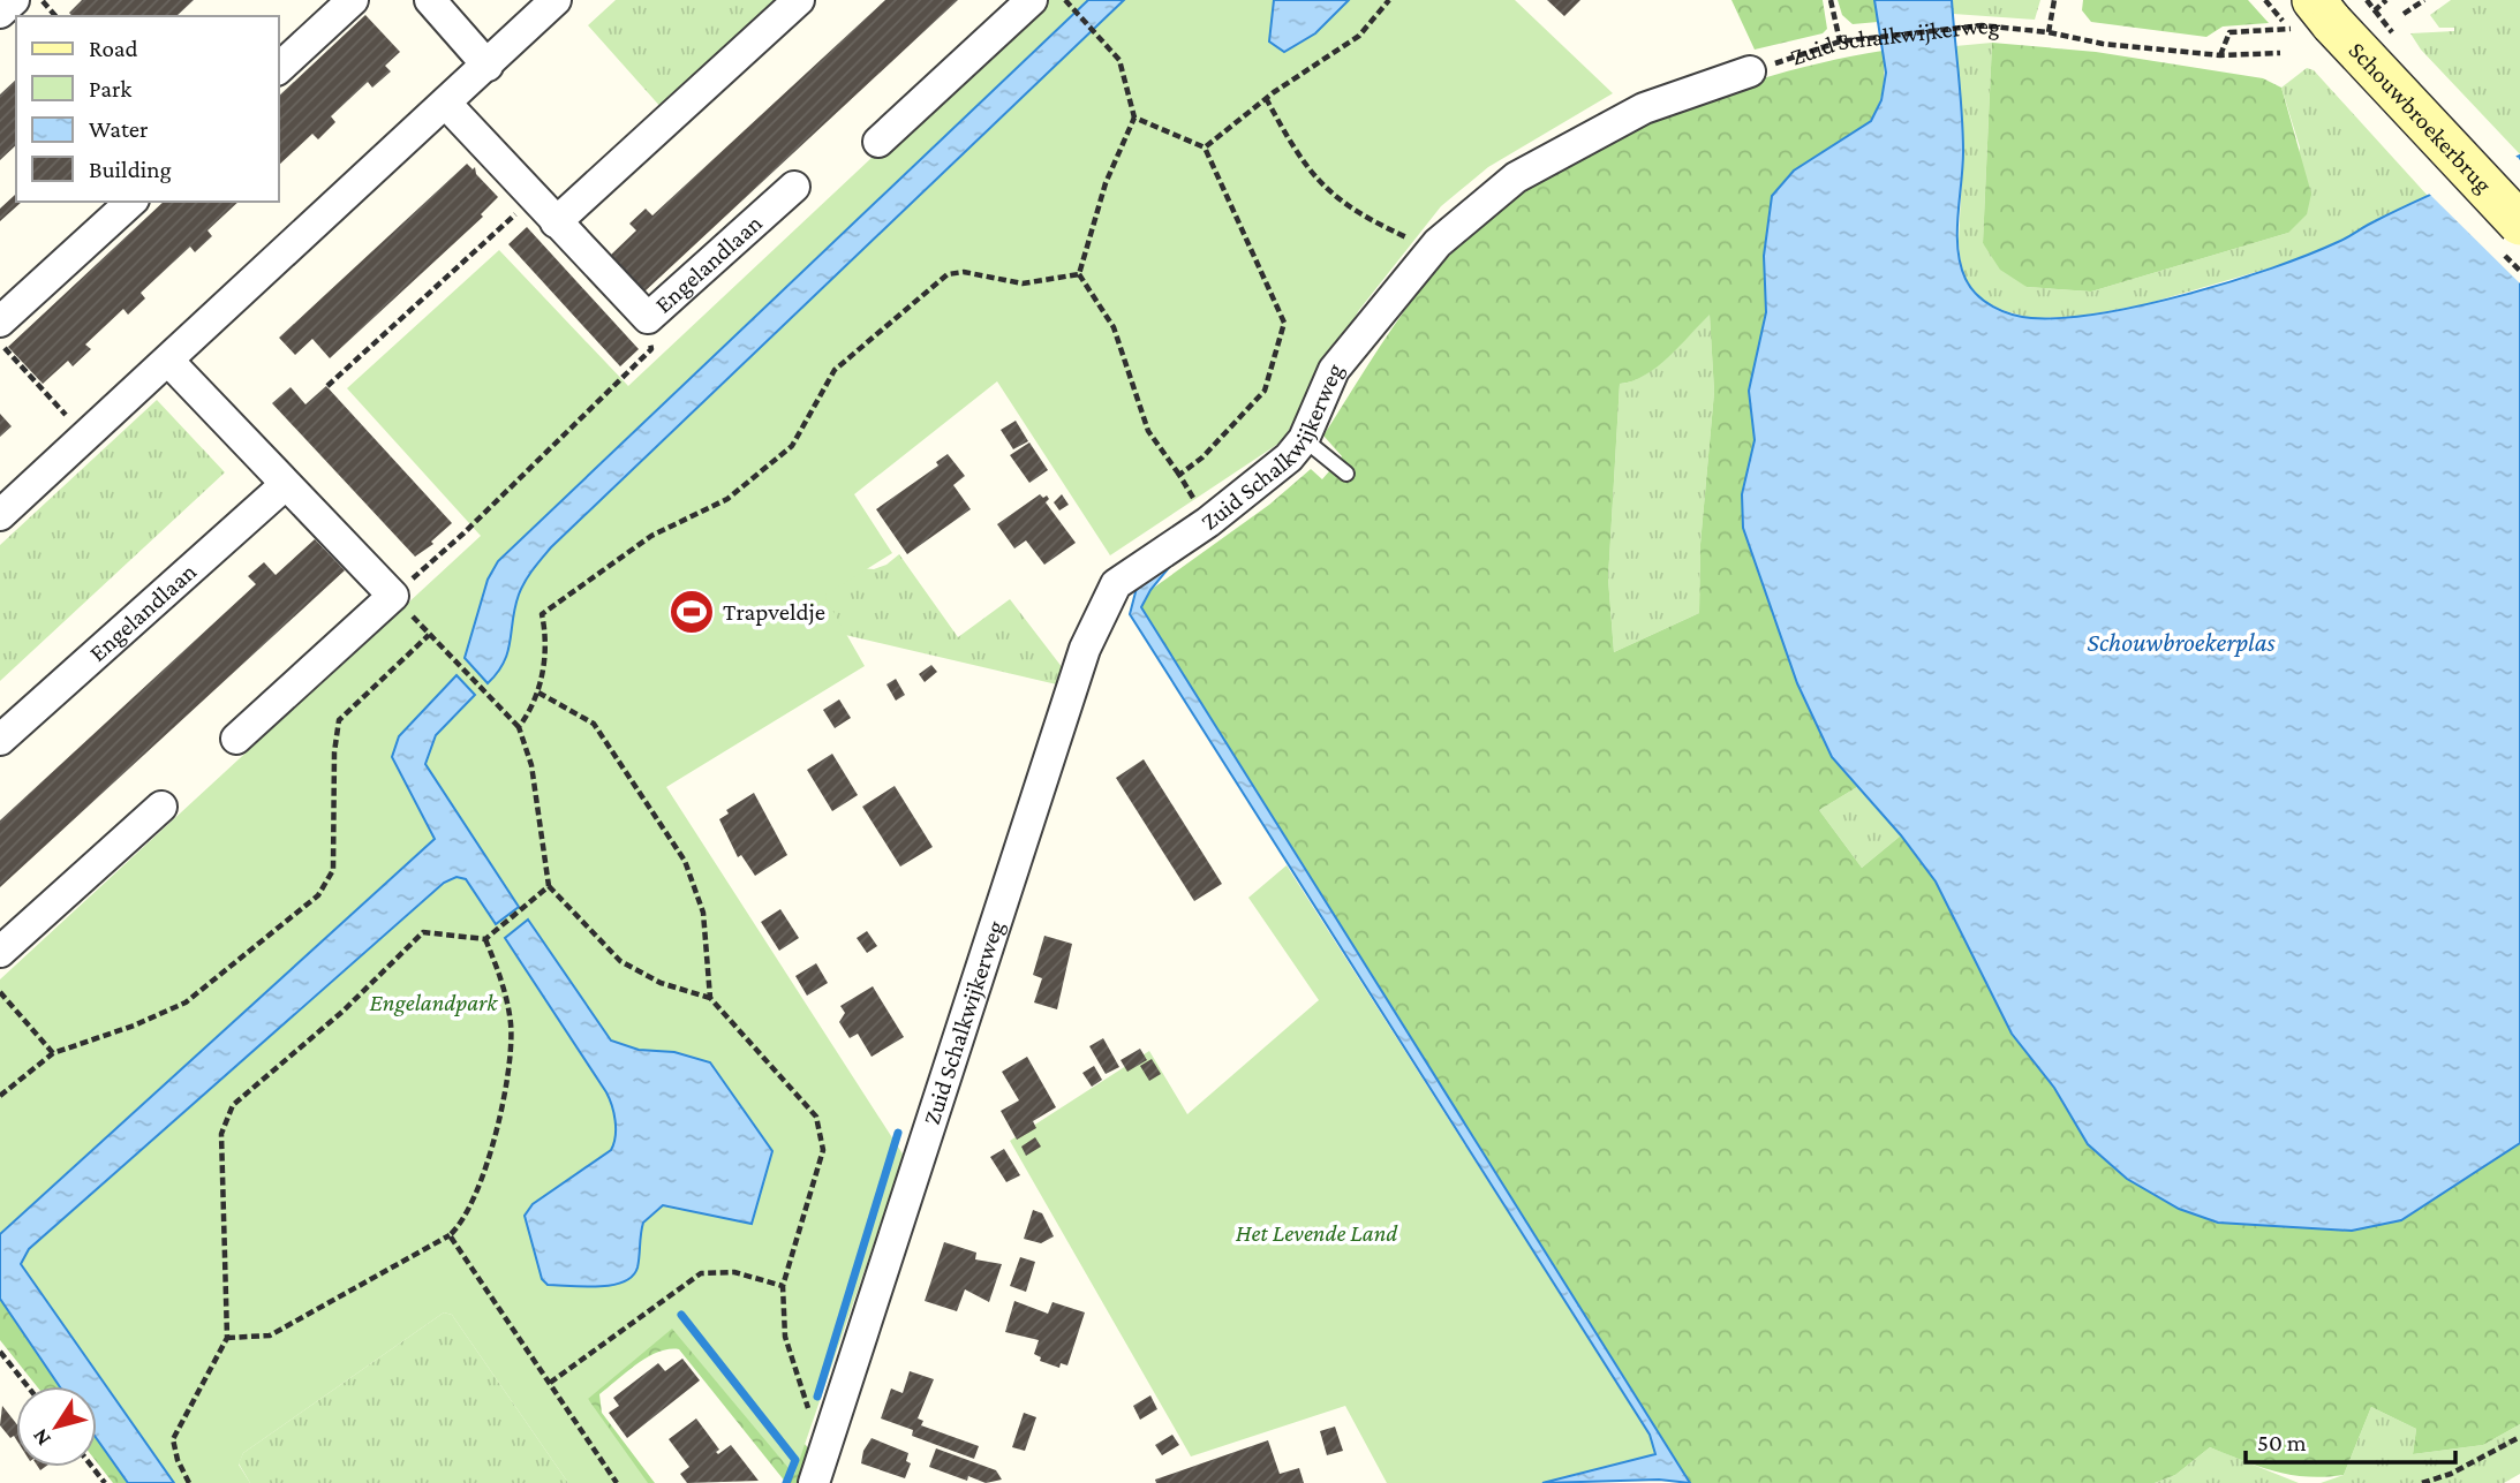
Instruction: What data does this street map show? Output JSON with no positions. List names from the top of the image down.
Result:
{
  "streets": {
    "main road": ["Schouwbroekerbrug"],
    "street": ["Zuid Schalkwijkerweg", "Engelandlaan"]
  },
  "water": ["Schouwbroekerplas"],
  "parks": ["Engelandpark", "Het Levende Land"],
  "places": {
    "sports": ["Trapveldje"]
  },
  "legend": [
    "Road",
    "Park",
    "Water",
    "Building"
  ],
  "scale_bar": "50 m",
  "north": "bottom left"
}
